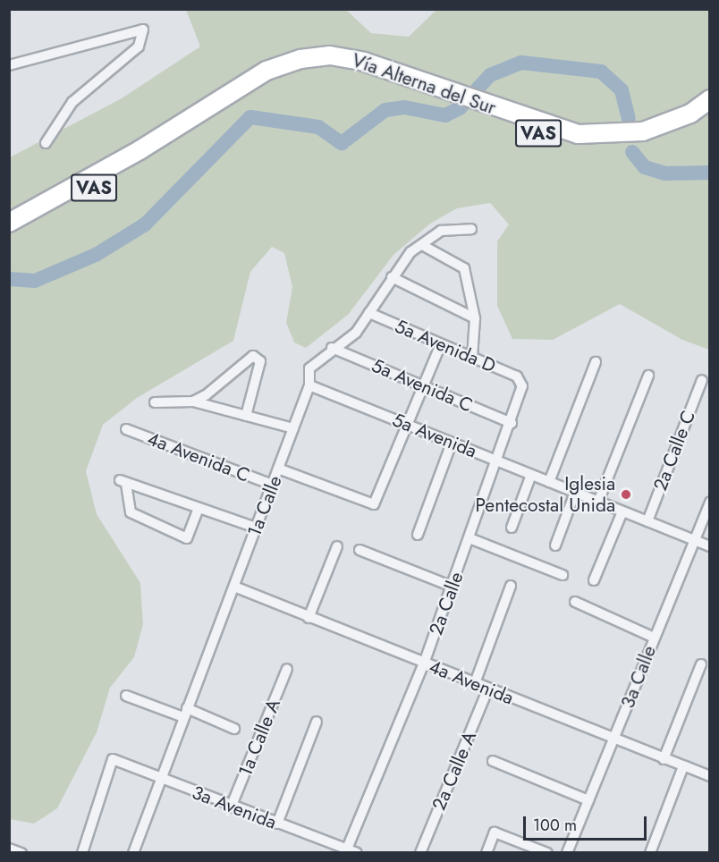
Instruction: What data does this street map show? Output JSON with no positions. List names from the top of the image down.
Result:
{
  "streets": {
    "highway": ["Vía Alterna del Sur", "VAS"],
    "street": [
      "5a Avenida D",
      "5a Avenida C",
      "5a Avenida",
      "2a Calle C",
      "4a Avenida C",
      "1a Calle",
      "2a Calle",
      "3a Calle",
      "4a Avenida",
      "1a Calle A",
      "2a Calle A",
      "3a Avenida"
    ]
  },
  "crossings": [
    ["5a Avenida D", "1a Calle"],
    ["5a Avenida D", "2a Calle"],
    ["5a Avenida C", "1a Calle"],
    ["5a Avenida C", "2a Calle"],
    ["5a Avenida", "2a Calle C"],
    ["5a Avenida", "1a Calle"],
    ["5a Avenida", "2a Calle"],
    ["5a Avenida", "3a Calle"],
    ["4a Avenida C", "1a Calle"],
    ["1a Calle", "4a Avenida"],
    ["1a Calle", "3a Avenida"],
    ["2a Calle", "4a Avenida"],
    ["2a Calle", "3a Avenida"],
    ["3a Calle", "4a Avenida"],
    ["4a Avenida", "2a Calle A"],
    ["1a Calle A", "3a Avenida"]
  ],
  "places": ["Iglesia Pentecostal Unida"],
  "scale_bar": "100 m"
}
